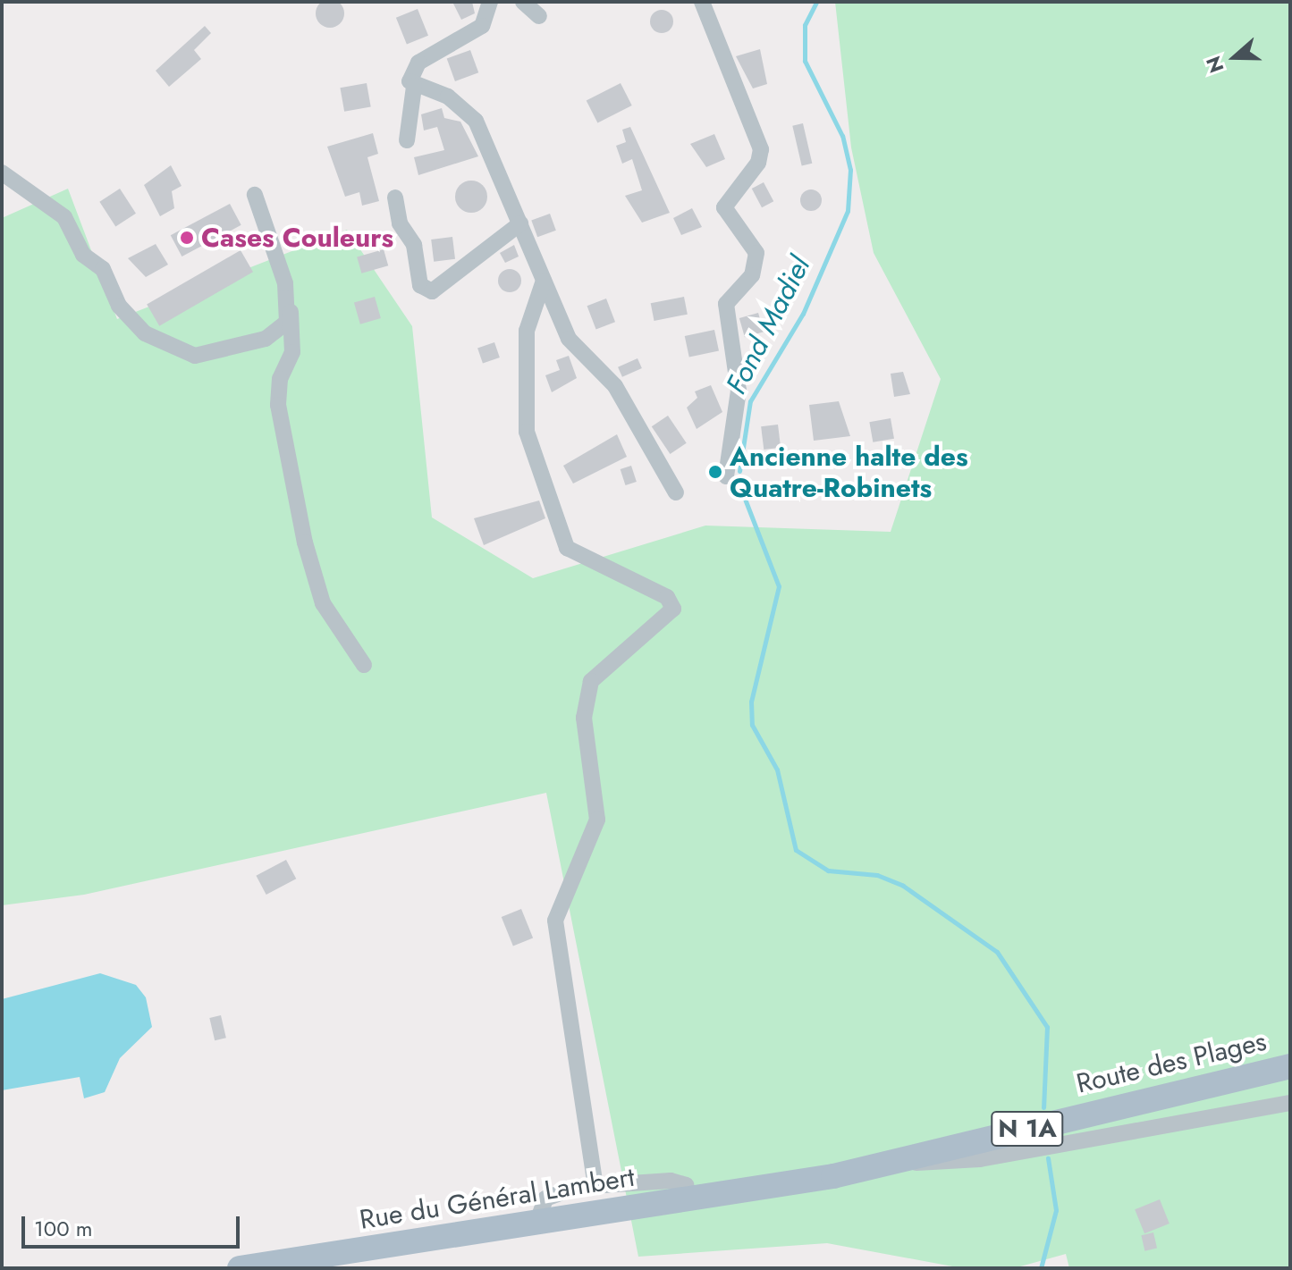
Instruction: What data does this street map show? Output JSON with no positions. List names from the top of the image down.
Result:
{
  "streets": {
    "main road": ["Route des Plages", "N 1A", "Rue du Général Lambert"]
  },
  "crossings": [
    ["Route des Plages", "Rue du Général Lambert"]
  ],
  "water": ["Fond Madiel"],
  "places": ["Cases Couleurs", "Ancienne halte des Quatre-Robinets"],
  "scale_bar": "100 m",
  "north": "left"
}
